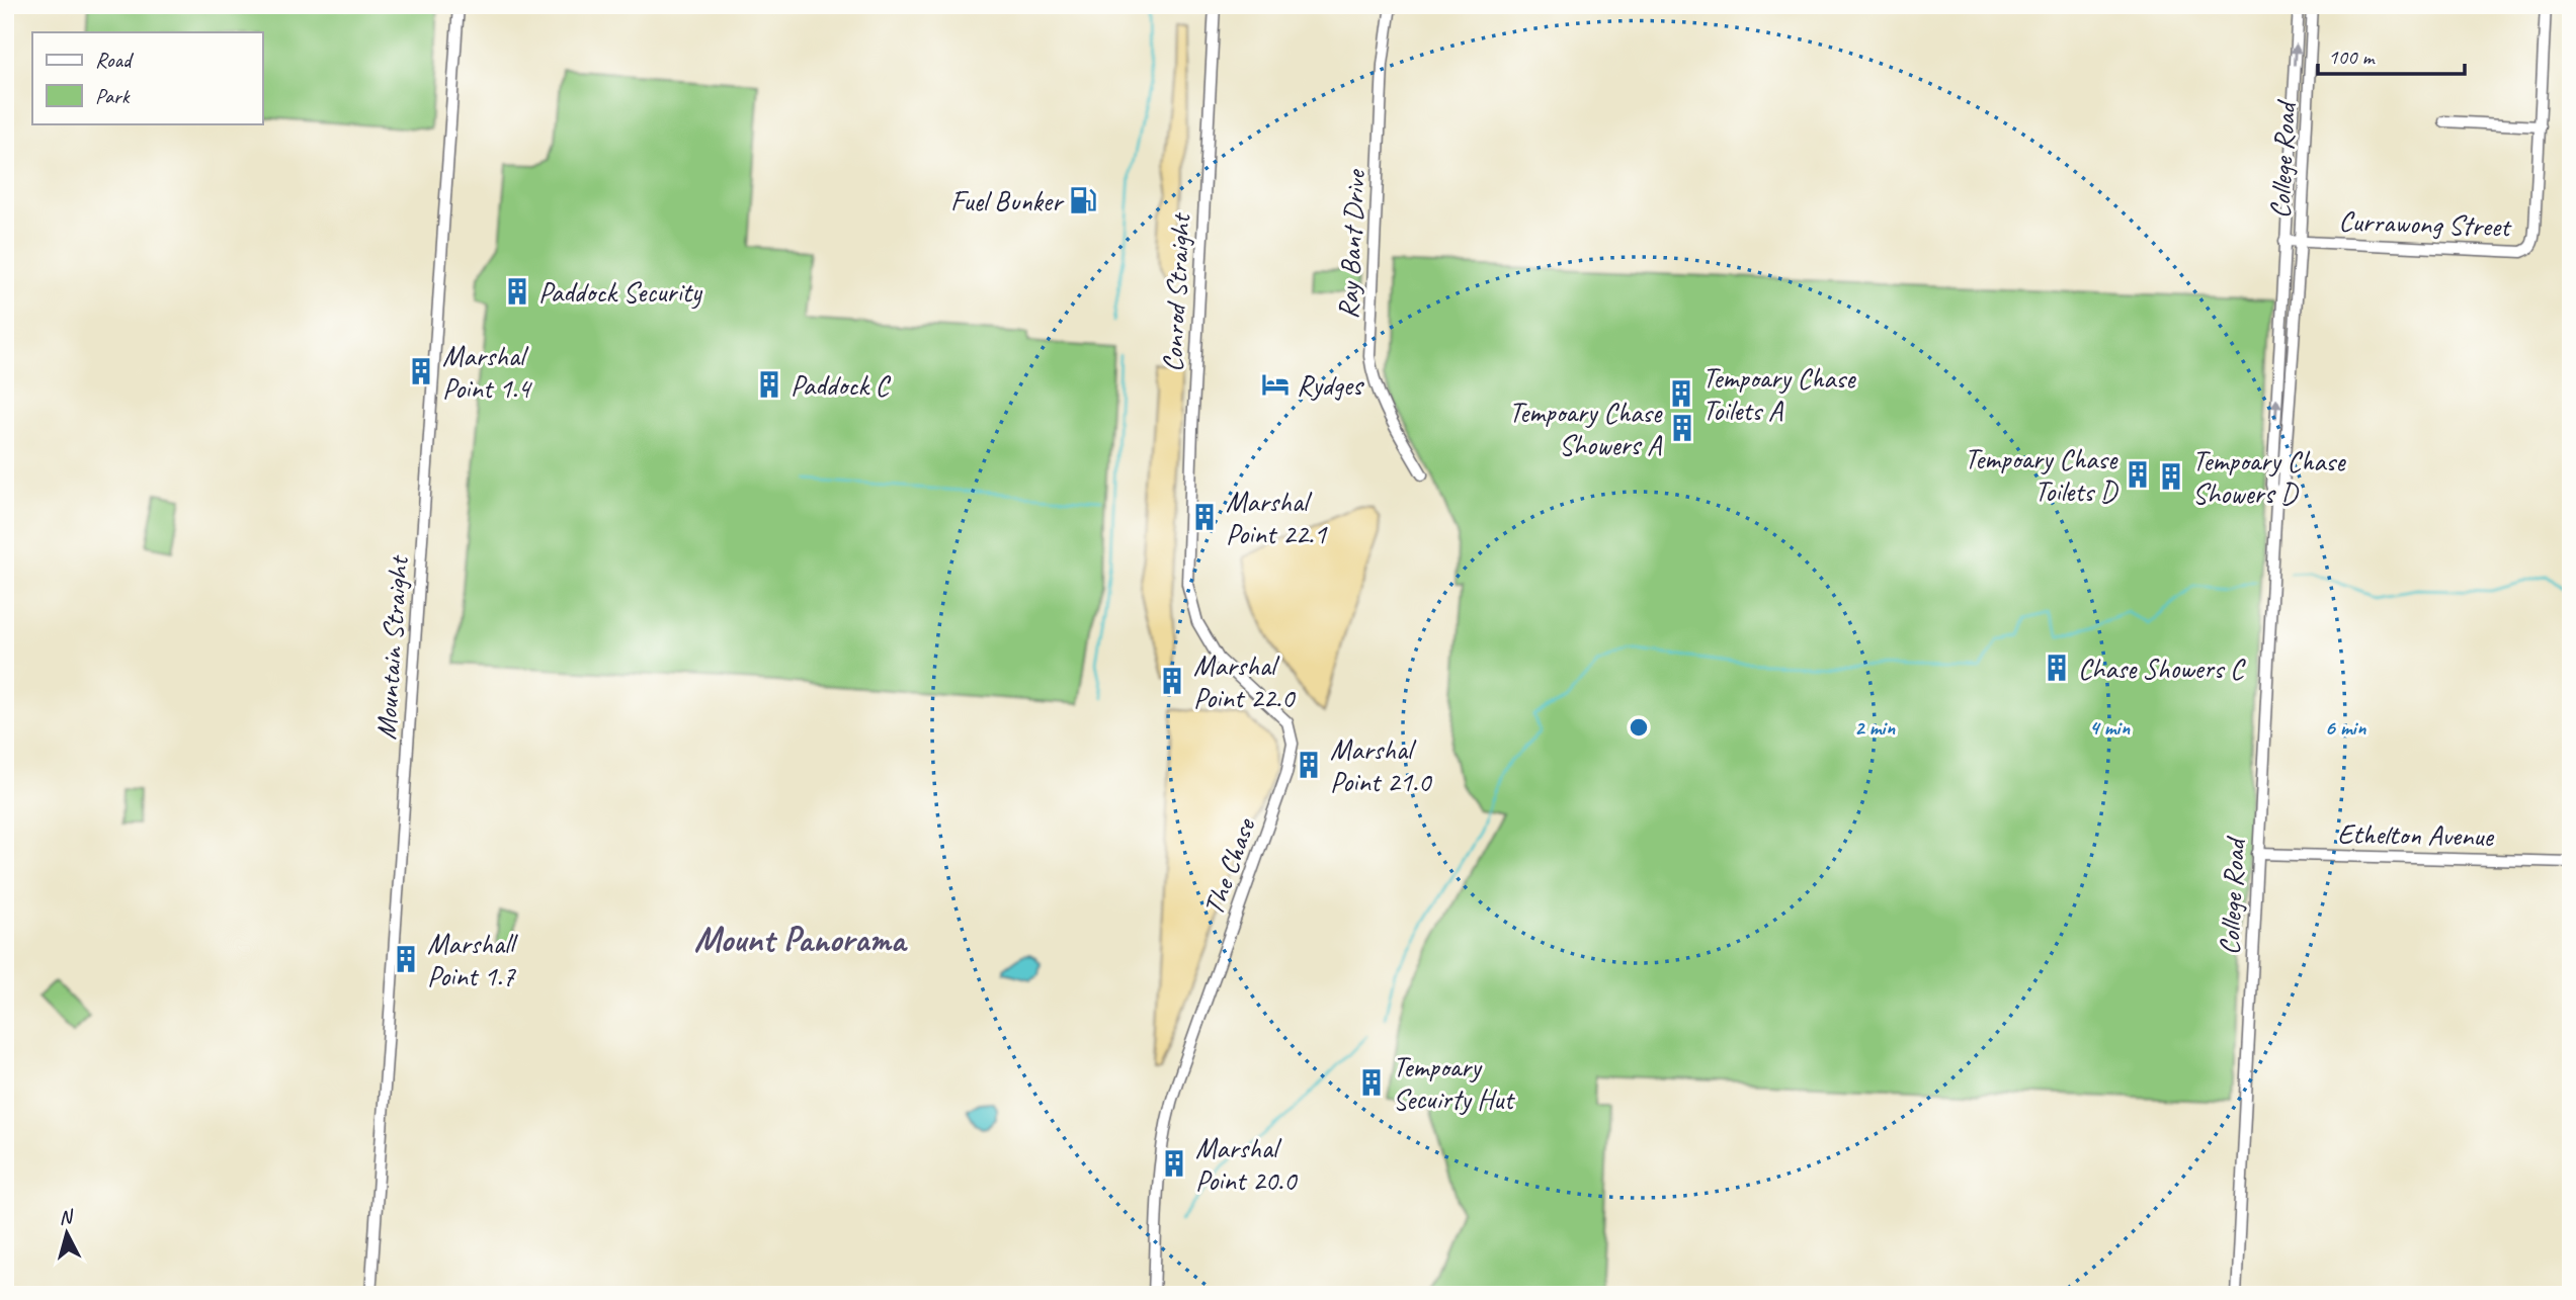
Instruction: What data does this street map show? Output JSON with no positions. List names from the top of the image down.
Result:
{
  "streets": {
    "street": [
      "College Road",
      "Currawong Street",
      "Ray Bant Drive",
      "Conrod Straight",
      "Mountain Straight",
      "Ethelton Avenue",
      "The Chase"
    ]
  },
  "crossings": [
    ["College Road", "Currawong Street"],
    ["College Road", "Ethelton Avenue"],
    ["Conrod Straight", "The Chase"]
  ],
  "districts": ["Mount Panorama"],
  "places": {
    "fuel station": ["Fuel Bunker"],
    "building": [
      "Paddock Security",
      "Marshal Point 1.4",
      "Paddock C",
      "Tempoary Chase Toilets A",
      "Tempoary Chase Showers A",
      "Tempoary Chase Toilets D",
      "Tempoary Chase Showers D",
      "Marshal Point 22.1",
      "Chase Showers C",
      "Marshal Point 22.0",
      "Marshal Point 21.0",
      "Marshall Point 1.7",
      "Tempoary Secuirty Hut",
      "Marshal Point 20.0"
    ],
    "hotel": ["Rydges"]
  },
  "legend": ["Road", "Park"],
  "scale_bar": "100 m",
  "north": "top",
  "rings": ["2 min", "4 min", "6 min"]
}
